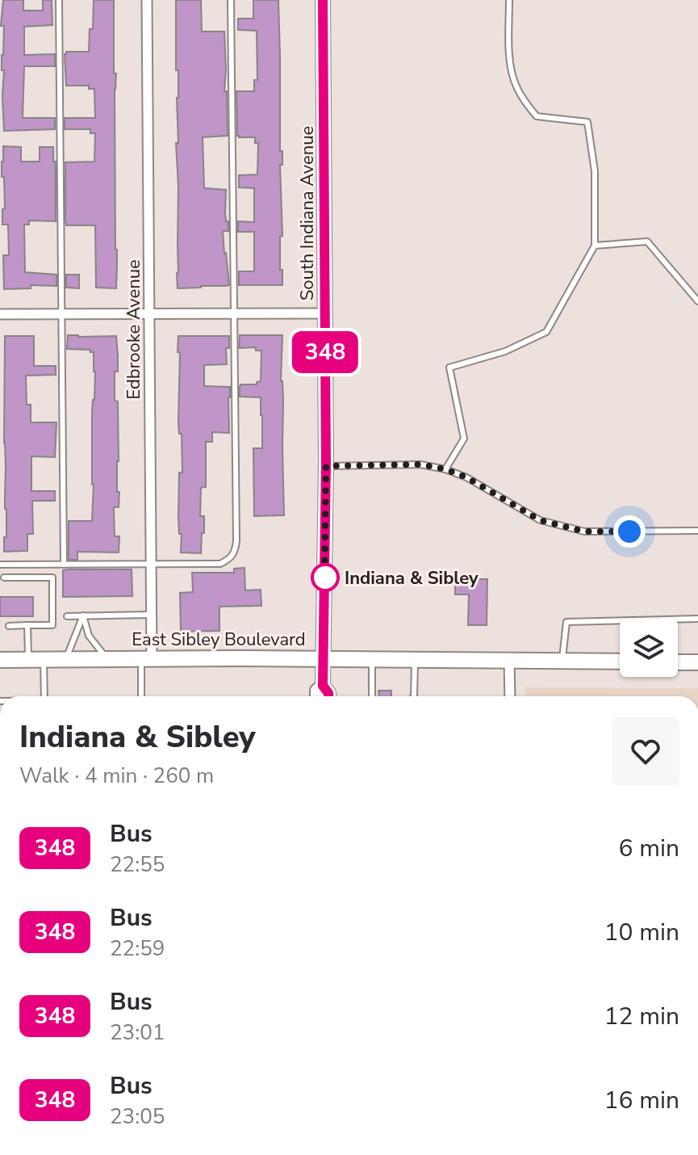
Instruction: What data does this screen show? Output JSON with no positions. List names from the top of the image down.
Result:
{
  "streets": {
    "main road": ["South Indiana Avenue", "East Sibley Boulevard"],
    "street": ["Edbrooke Avenue"]
  },
  "crossings": [
    ["South Indiana Avenue", "East Sibley Boulevard"],
    ["Edbrooke Avenue", "East Sibley Boulevard"]
  ],
  "places": ["Indiana & Sibley"],
  "lines": ["bus line 348"],
  "page": {
    "on_map": "348",
    "heading": ["Indiana & Sibley", "Walk · 4 min · 260 m"],
    "list": [
      {
        "mark": "348",
        "name": "Bus",
        "note": "22:55",
        "value": "6 min"
      },
      {
        "mark": "348",
        "name": "Bus",
        "note": "22:59",
        "value": "10 min"
      },
      {
        "mark": "348",
        "name": "Bus",
        "note": "23:01",
        "value": "12 min"
      },
      {
        "mark": "348",
        "name": "Bus",
        "note": "23:05",
        "value": "16 min"
      }
    ]
  }
}
